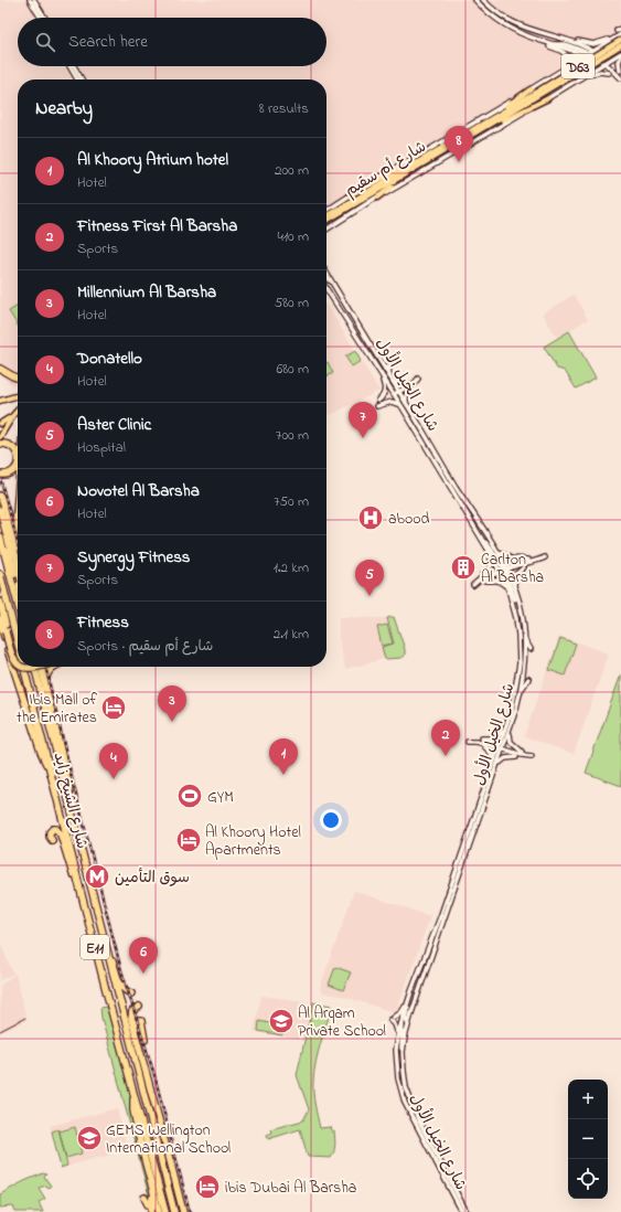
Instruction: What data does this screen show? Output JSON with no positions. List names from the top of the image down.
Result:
{
  "streets": {
    "highway": ["شارع الشيخ زايد", "E11"],
    "main road": ["D63", "شارع أم سقيم", "شارع الخيل الأول"]
  },
  "places": {
    "hospital": ["abood"],
    "building": ["Carlton Al Barsha"],
    "hotel": ["Ibis Mall of the Emirates", "Al Khoory Hotel Apartments", "ibis Dubai Al Barsha"],
    "sports": ["GYM"],
    "metro station": ["سوق التأمين"],
    "school or university": ["Al Arqam Private School", "GEMS Wellington International School"]
  },
  "page": {
    "search": "Search here",
    "heading": ["Nearby", "8 results"],
    "pins": [
      "8",
      "7",
      "5",
      "3",
      "2",
      "1",
      "4",
      "6"
    ],
    "list": [
      {
        "mark": "1",
        "name": "Al Khoory Atrium hotel",
        "note": "Hotel",
        "value": "200 m"
      },
      {
        "mark": "2",
        "name": "Fitness First Al Barsha",
        "note": "Sports",
        "value": "410 m"
      },
      {
        "mark": "3",
        "name": "Millennium Al Barsha",
        "note": "Hotel",
        "value": "580 m"
      },
      {
        "mark": "4",
        "name": "Donatello",
        "note": "Hotel",
        "value": "680 m"
      },
      {
        "mark": "5",
        "name": "Aster Clinic",
        "note": "Hospital",
        "value": "700 m"
      },
      {
        "mark": "6",
        "name": "Novotel Al Barsha",
        "note": "Hotel",
        "value": "750 m"
      },
      {
        "mark": "7",
        "name": "Synergy Fitness",
        "note": "Sports",
        "value": "1.2 km"
      },
      {
        "mark": "8",
        "name": "Fitness",
        "note": "Sports · شارع أم سقيم",
        "value": "2.1 km"
      }
    ],
    "map_buttons": ["+", "−"]
  }
}
